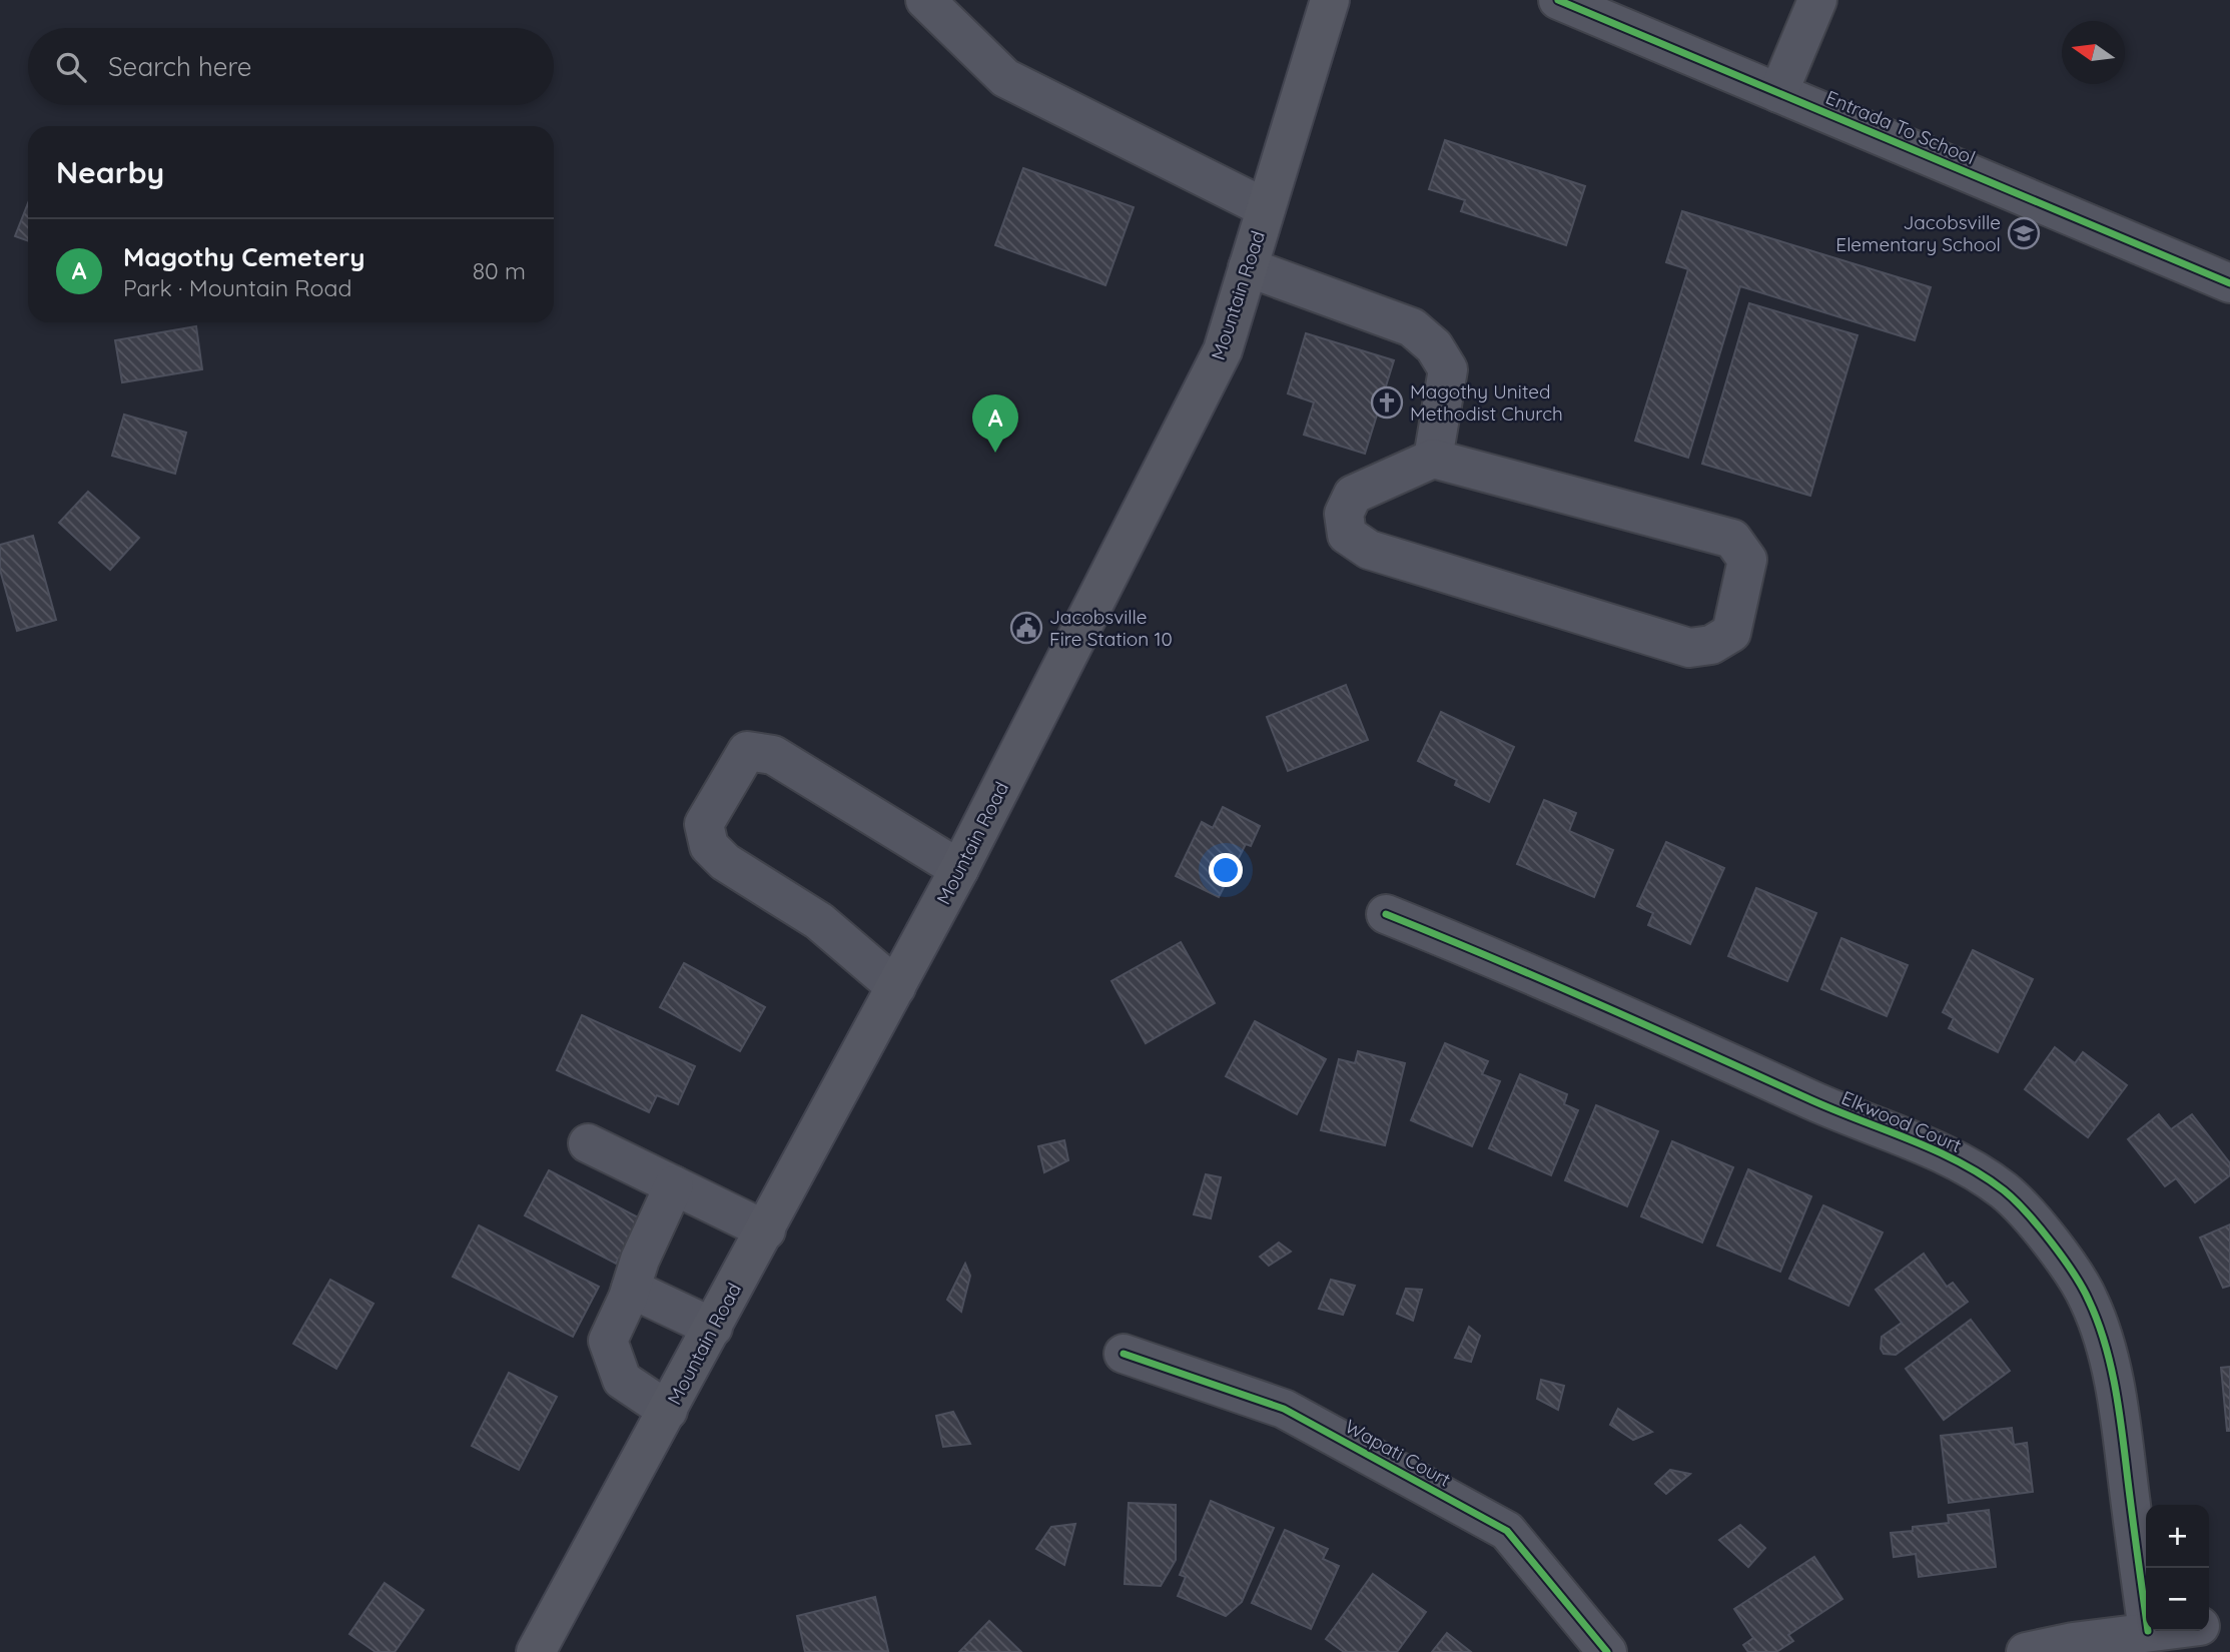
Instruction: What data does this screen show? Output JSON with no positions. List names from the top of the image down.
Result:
{
  "streets": {
    "main road": ["Mountain Road"],
    "street": ["Entrada To School", "Elkwood Court", "Wapati Court"]
  },
  "places": {
    "school or university": ["Jacobsville Elementary School"],
    "church": ["Magothy United Methodist Church"],
    "public building": ["Jacobsville Fire Station 10"]
  },
  "north": "left",
  "page": {
    "search": "Search here",
    "heading": "Nearby",
    "list": [
      {
        "mark": "A",
        "name": "Magothy Cemetery",
        "note": "Park · Mountain Road",
        "value": "80 m"
      }
    ],
    "pins": "A",
    "map_buttons": ["+", "−"]
  }
}
